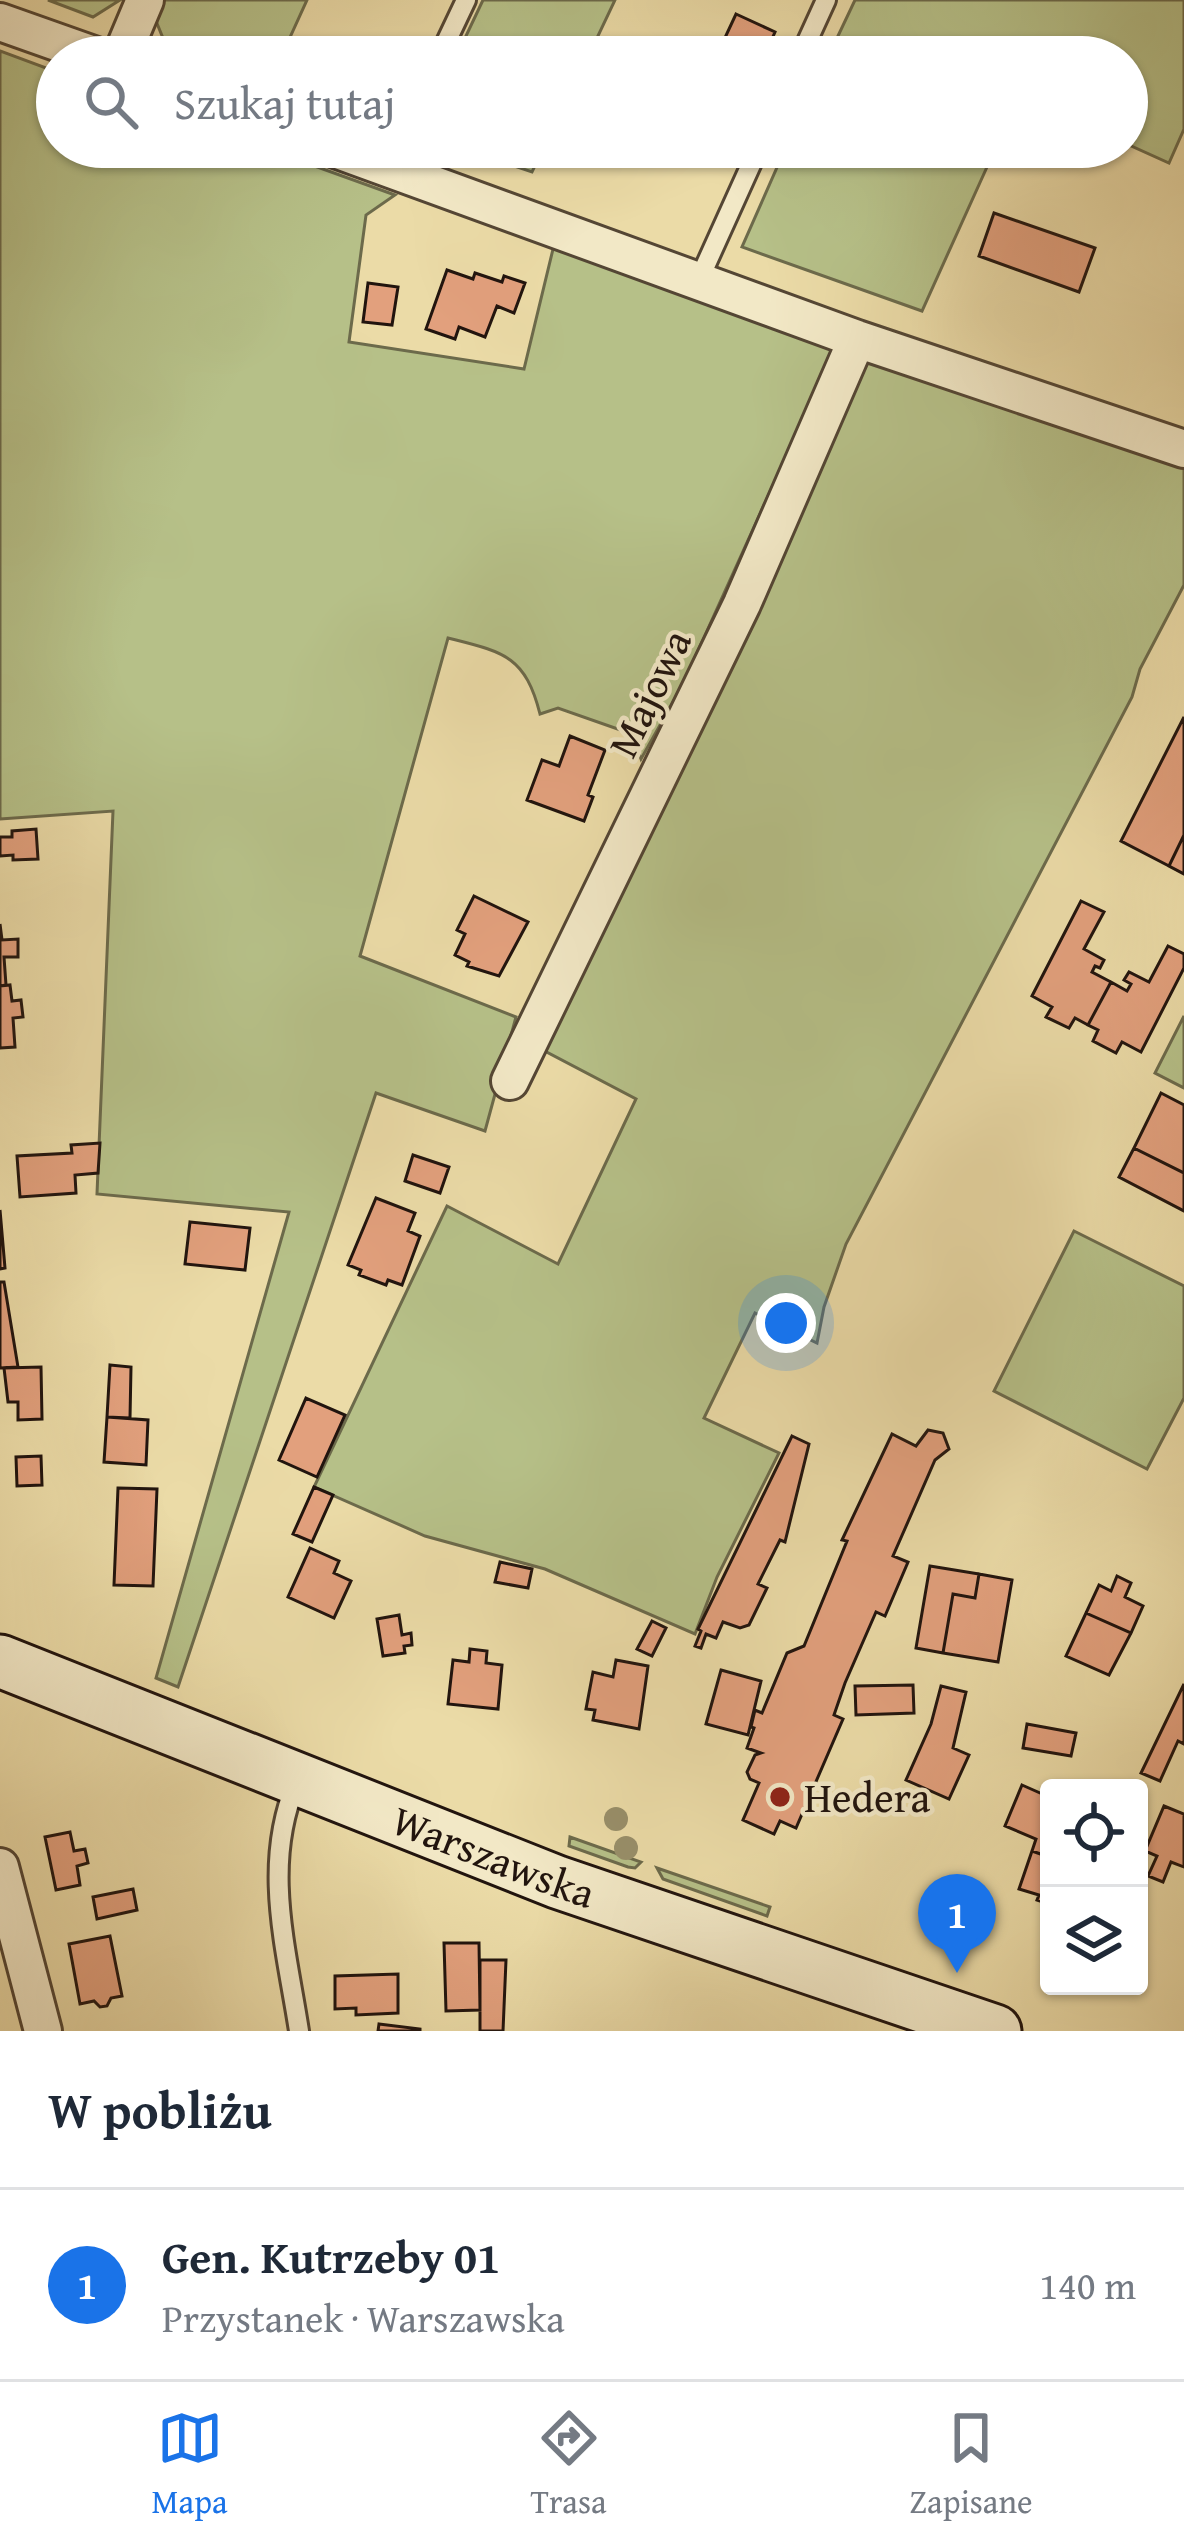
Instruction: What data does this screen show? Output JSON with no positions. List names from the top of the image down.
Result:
{
  "streets": {
    "main road": ["Warszawska"],
    "street": ["Majowa"]
  },
  "places": ["Hedera"],
  "page": {
    "search": "Szukaj tutaj",
    "pins": "1",
    "heading": "W pobliżu",
    "list": [
      {
        "mark": "1",
        "name": "Gen. Kutrzeby 01",
        "note": "Przystanek · Warszawska",
        "value": "140 m"
      }
    ],
    "nav": ["Mapa", "Trasa", "Zapisane"]
  }
}
